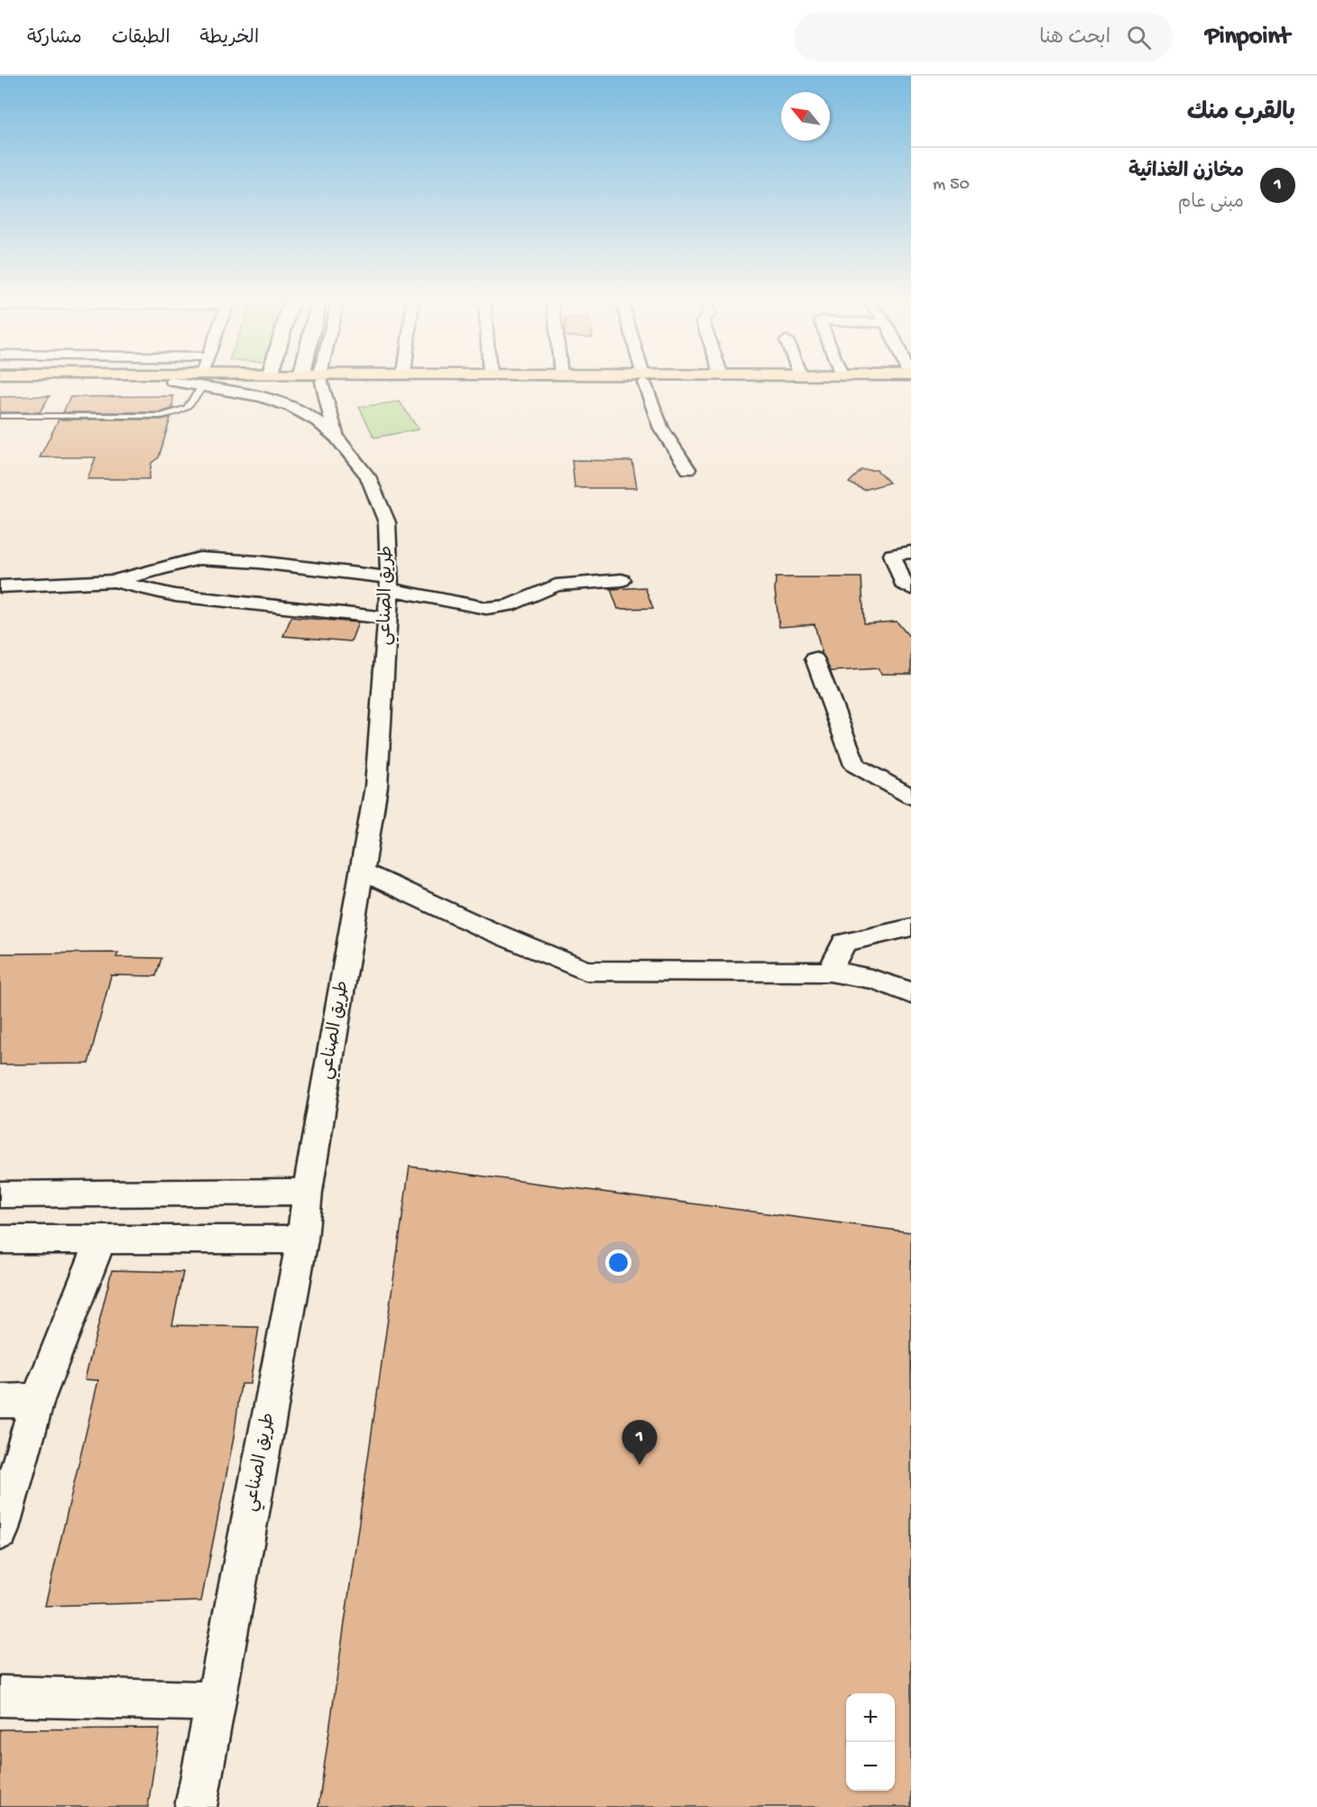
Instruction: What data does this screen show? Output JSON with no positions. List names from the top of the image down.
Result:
{
  "streets": {
    "street": ["طريق الصناعي"]
  },
  "north": "top left",
  "page": {
    "header": "Pinpoint",
    "search": "ابحث هنا",
    "nav": ["الخريطة", "الطبقات", "مشاركة"],
    "heading": "بالقرب منك",
    "list": [
      {
        "mark": "1",
        "name": "مخازن الغذائية",
        "note": "مبنى عام",
        "value": "50 m"
      }
    ],
    "pins": "1",
    "map_buttons": ["+", "−"]
  }
}
